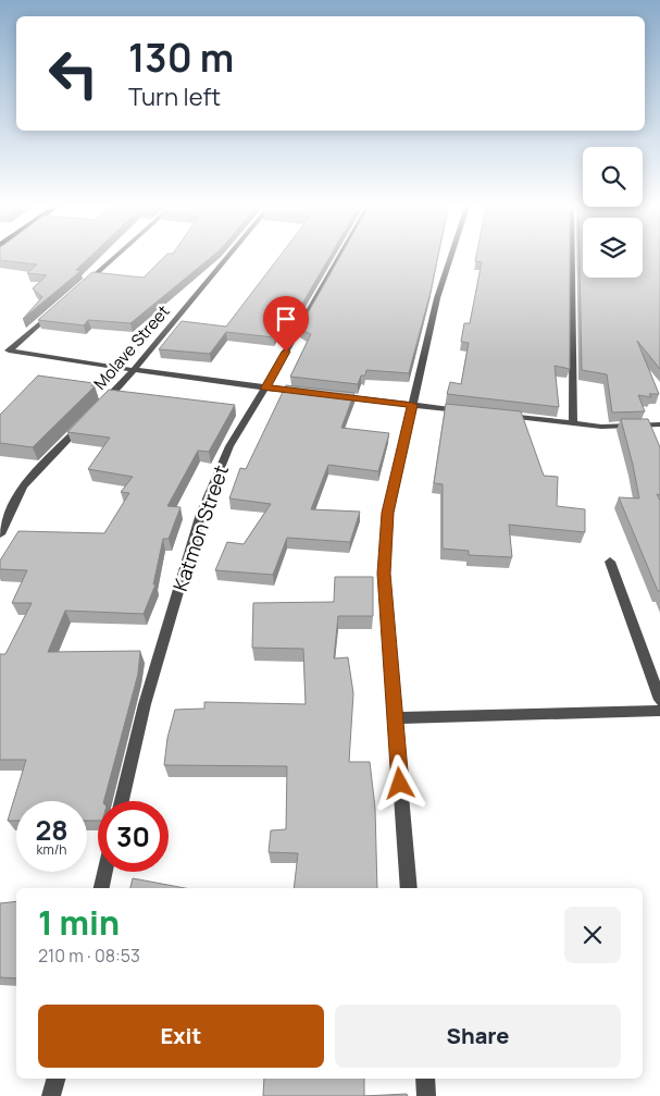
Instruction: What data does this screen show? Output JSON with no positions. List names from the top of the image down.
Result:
{
  "streets": {
    "street": ["Molave Street", "Katmon Street"]
  },
  "page": {
    "turn": ["130 m", "Turn left"],
    "speed": "28 km/h",
    "limit": "30",
    "heading": ["1 min", "210 m · 08:53"],
    "buttons": ["Exit", "Share"]
  }
}
